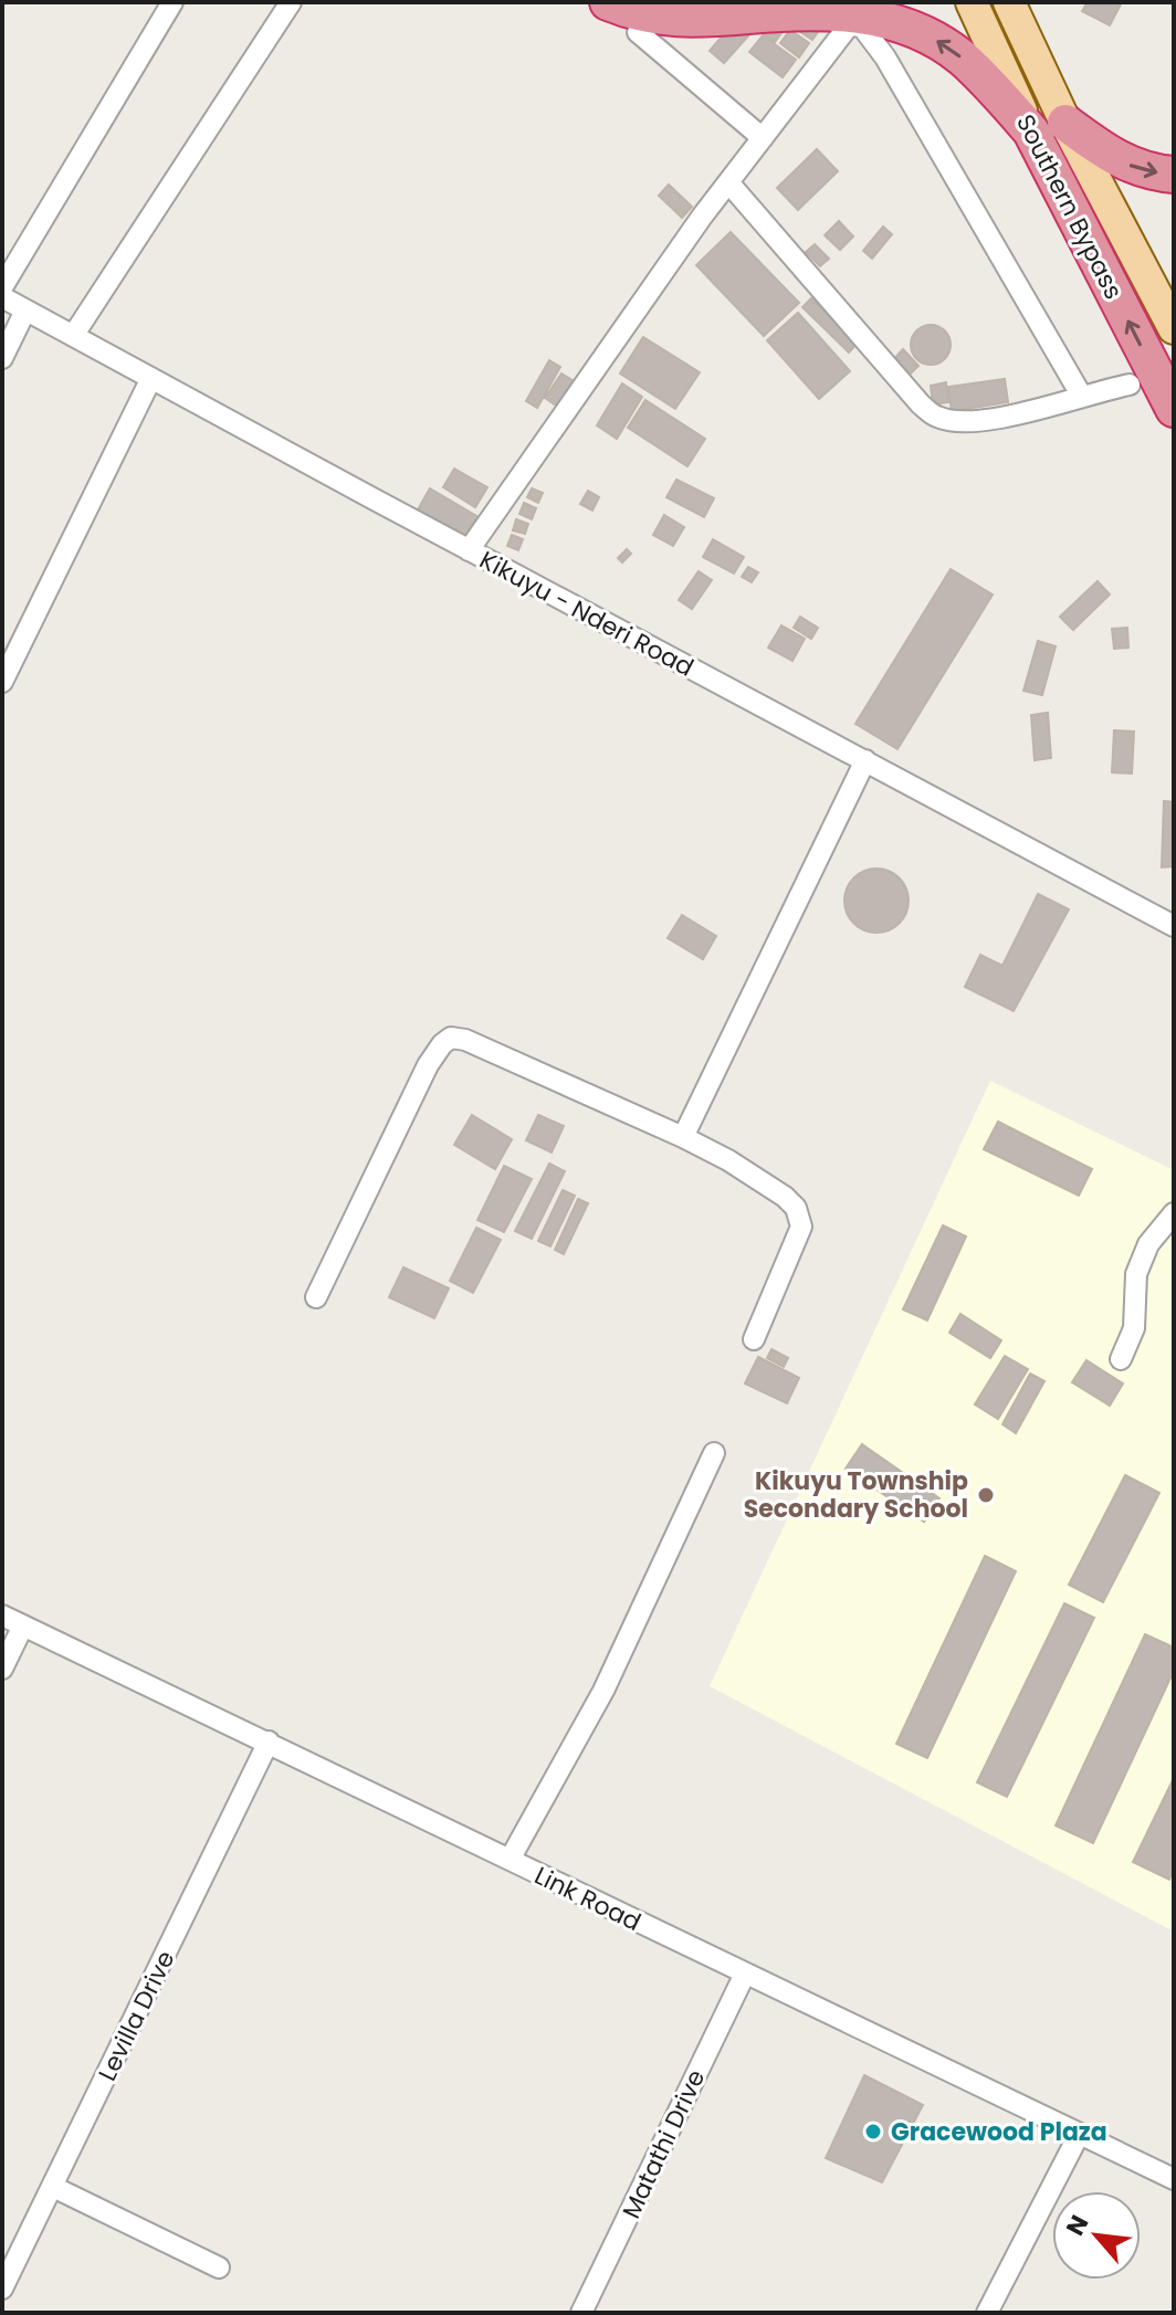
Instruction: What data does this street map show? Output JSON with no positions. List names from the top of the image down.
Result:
{
  "streets": {
    "highway": ["Southern Bypass"],
    "street": [
      "Kikuyu - Nderi Road",
      "Link Road",
      "Levilla Drive",
      "Matathi Drive"
    ]
  },
  "crossings": [
    ["Link Road", "Levilla Drive"],
    ["Link Road", "Matathi Drive"]
  ],
  "places": ["Kikuyu Township Secondary School", "Gracewood Plaza"],
  "north": "top left"
}
